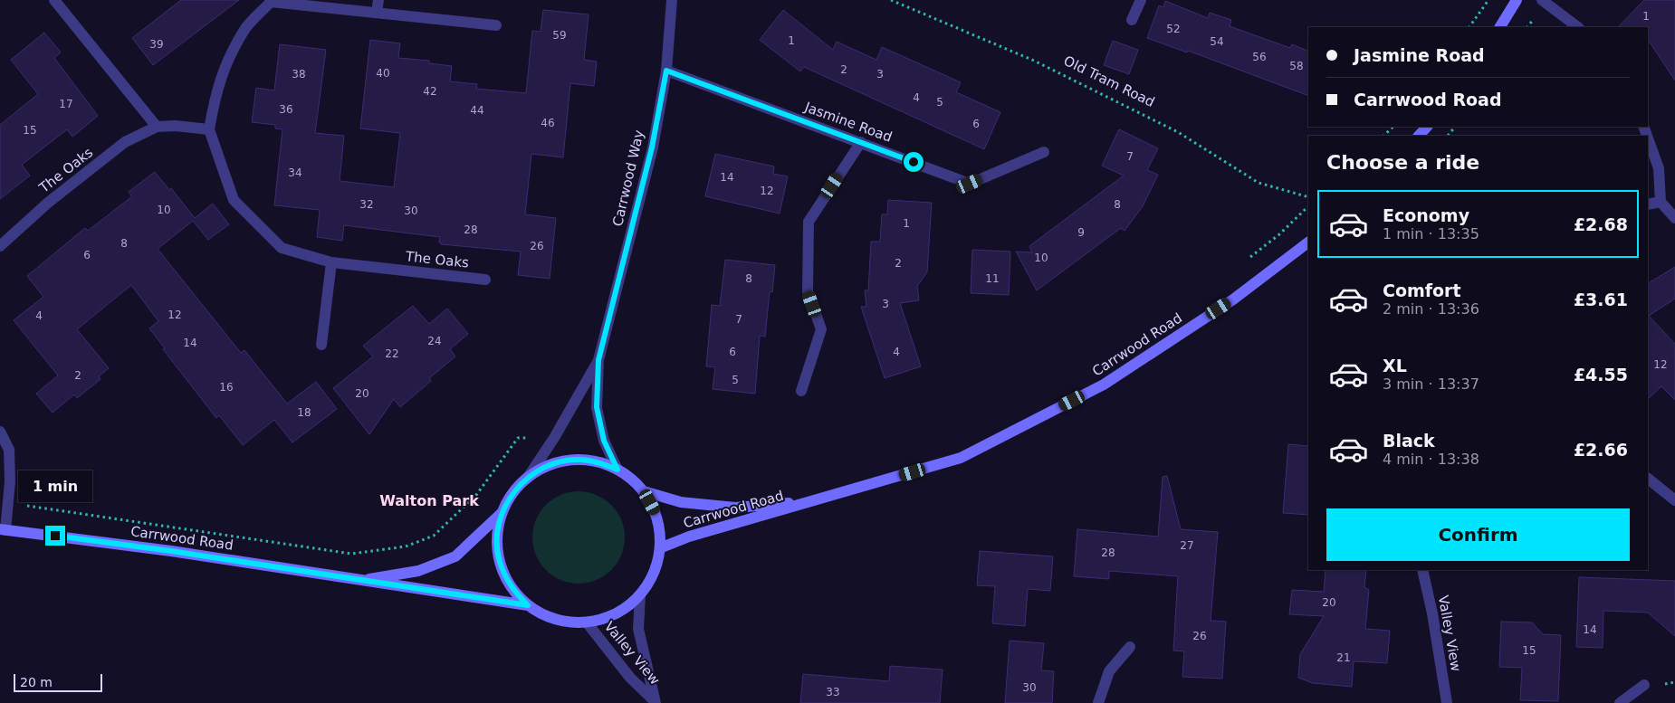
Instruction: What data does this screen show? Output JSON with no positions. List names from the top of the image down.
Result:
{
  "streets": {
    "street": [
      "Jasmine Road",
      "The Oaks",
      "Carrwood Way",
      "Carrwood Road",
      "Valley View"
    ],
    "path": ["Old Tram Road"]
  },
  "crossings": [
    ["Jasmine Road", "Carrwood Way"]
  ],
  "districts": ["Walton Park"],
  "house_numbers": [
    "1",
    "52",
    "59",
    "1",
    "54",
    "39",
    "56",
    "58",
    "2",
    "40",
    "38",
    "3",
    "42",
    "4",
    "5",
    "17",
    "36",
    "44",
    "46",
    "6",
    "15",
    "7",
    "34",
    "14",
    "12",
    "32",
    "8",
    "10",
    "30",
    "1",
    "28",
    "9",
    "8",
    "26",
    "6",
    "10",
    "2",
    "8",
    "11",
    "3",
    "12",
    "4",
    "7",
    "24",
    "14",
    "6",
    "4",
    "22",
    "12",
    "2",
    "5",
    "16",
    "20",
    "18",
    "27",
    "28",
    "20",
    "14",
    "26",
    "15",
    "21",
    "30",
    "33"
  ],
  "scale_bar": "20 m",
  "page": {
    "banner": ["Jasmine Road", "Carrwood Road"],
    "heading": "Choose a ride",
    "list": [
      {
        "name": "Economy",
        "note": "1 min · 13:35",
        "value": "£2.68"
      },
      {
        "name": "Comfort",
        "note": "2 min · 13:36",
        "value": "£3.61"
      },
      {
        "name": "XL",
        "note": "3 min · 13:37",
        "value": "£4.55"
      },
      {
        "name": "Black",
        "note": "4 min · 13:38",
        "value": "£2.66"
      }
    ],
    "bubble": "1 min",
    "buttons": "Confirm",
    "scale": "20 m"
  }
}
